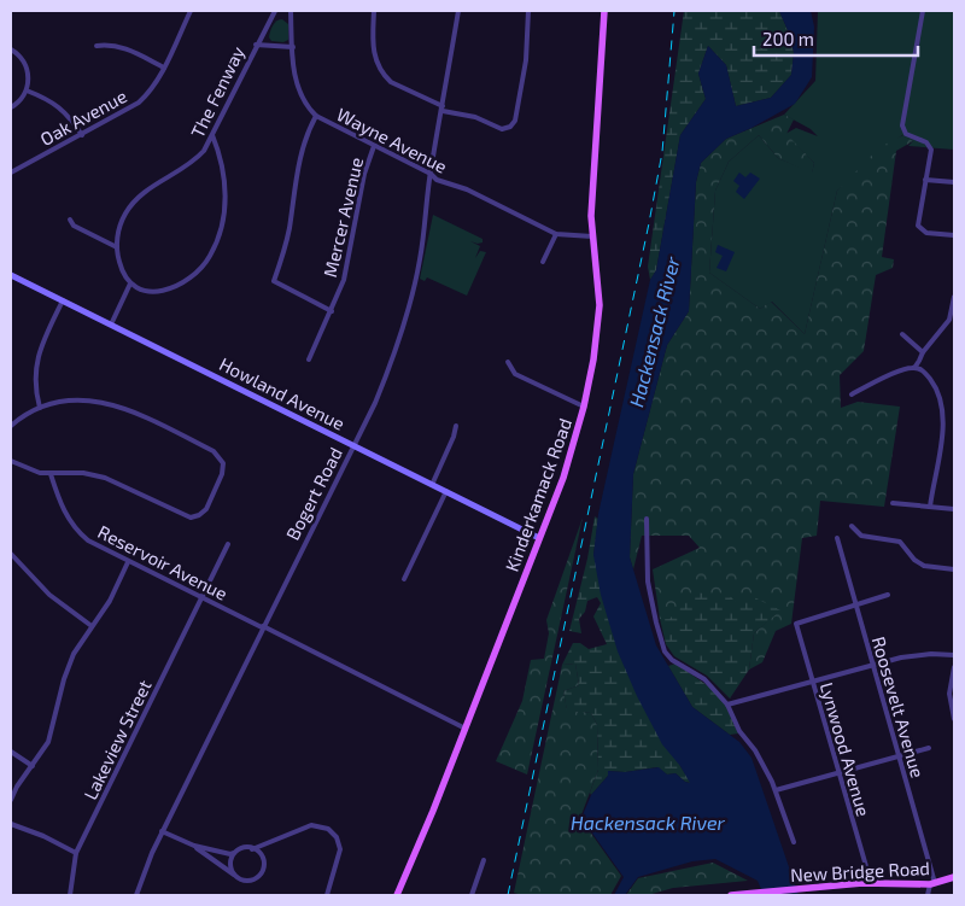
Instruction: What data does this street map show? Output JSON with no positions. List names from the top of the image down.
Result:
{
  "streets": {
    "main road": ["Kinderkamack Road", "New Bridge Road"],
    "street": [
      "The Fenway",
      "Oak Avenue",
      "Wayne Avenue",
      "Mercer Avenue",
      "Howland Avenue",
      "Bogert Road",
      "Reservoir Avenue",
      "Roosevelt Avenue",
      "Lakeview Street",
      "Lynwood Avenue"
    ]
  },
  "crossings": [
    ["Wayne Avenue", "Mercer Avenue"],
    ["Wayne Avenue", "Bogert Road"],
    ["Wayne Avenue", "Kinderkamack Road"],
    ["Howland Avenue", "Bogert Road"],
    ["Howland Avenue", "Kinderkamack Road"],
    ["Bogert Road", "Reservoir Avenue"],
    ["Kinderkamack Road", "Reservoir Avenue"],
    ["Reservoir Avenue", "Lakeview Street"],
    ["Roosevelt Avenue", "Lynwood Avenue"],
    ["Roosevelt Avenue", "New Bridge Road"],
    ["Lynwood Avenue", "New Bridge Road"]
  ],
  "water": ["Hackensack River"],
  "scale_bar": "200 m"
}
